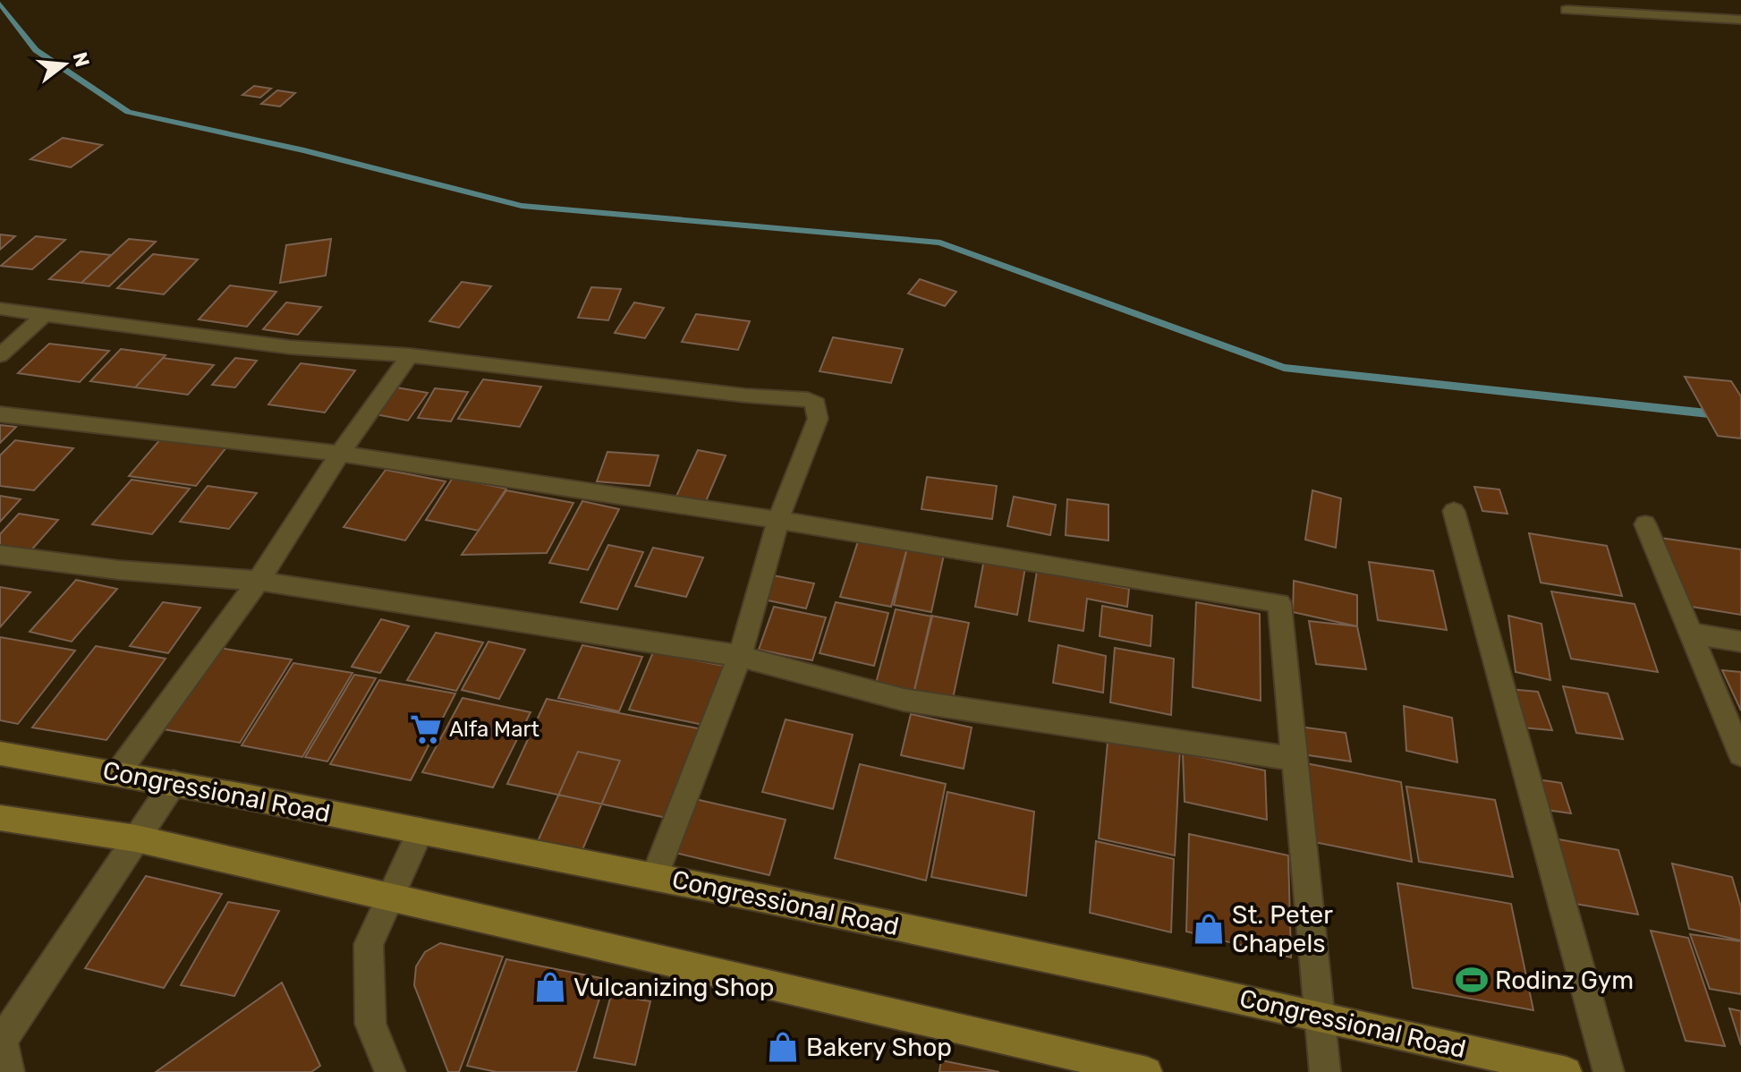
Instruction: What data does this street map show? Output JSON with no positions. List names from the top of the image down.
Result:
{
  "streets": {
    "main road": ["Congressional Road"]
  },
  "places": {
    "supermarket": ["Alfa Mart"],
    "shop": ["St. Peter Chapels", "Vulcanizing Shop", "Bakery Shop"],
    "sports": ["Rodinz Gym"]
  },
  "north": "right"
}
